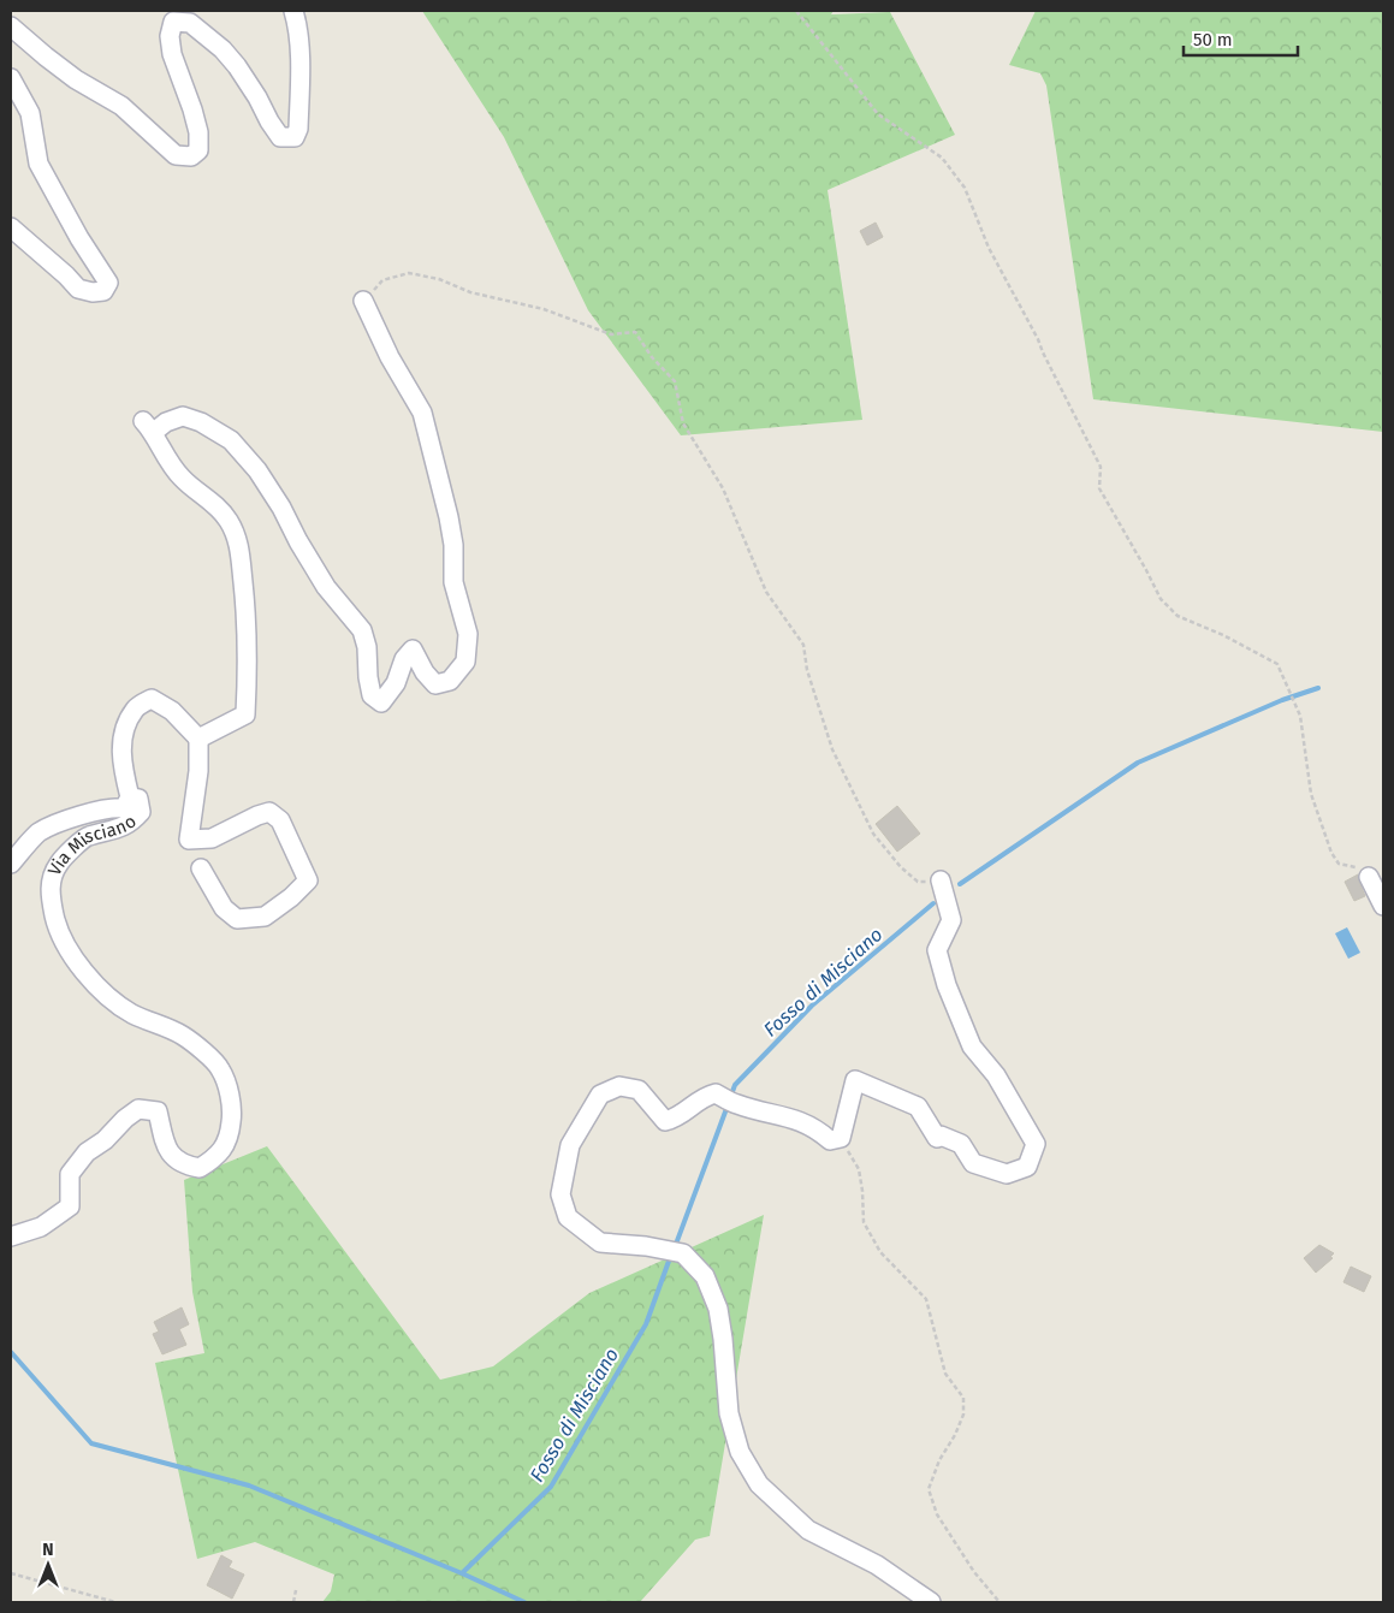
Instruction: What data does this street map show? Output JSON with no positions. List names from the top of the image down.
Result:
{
  "streets": {
    "street": ["Via Misciano"]
  },
  "water": ["Fosso di Misciano"],
  "scale_bar": "50 m",
  "north": "top"
}
